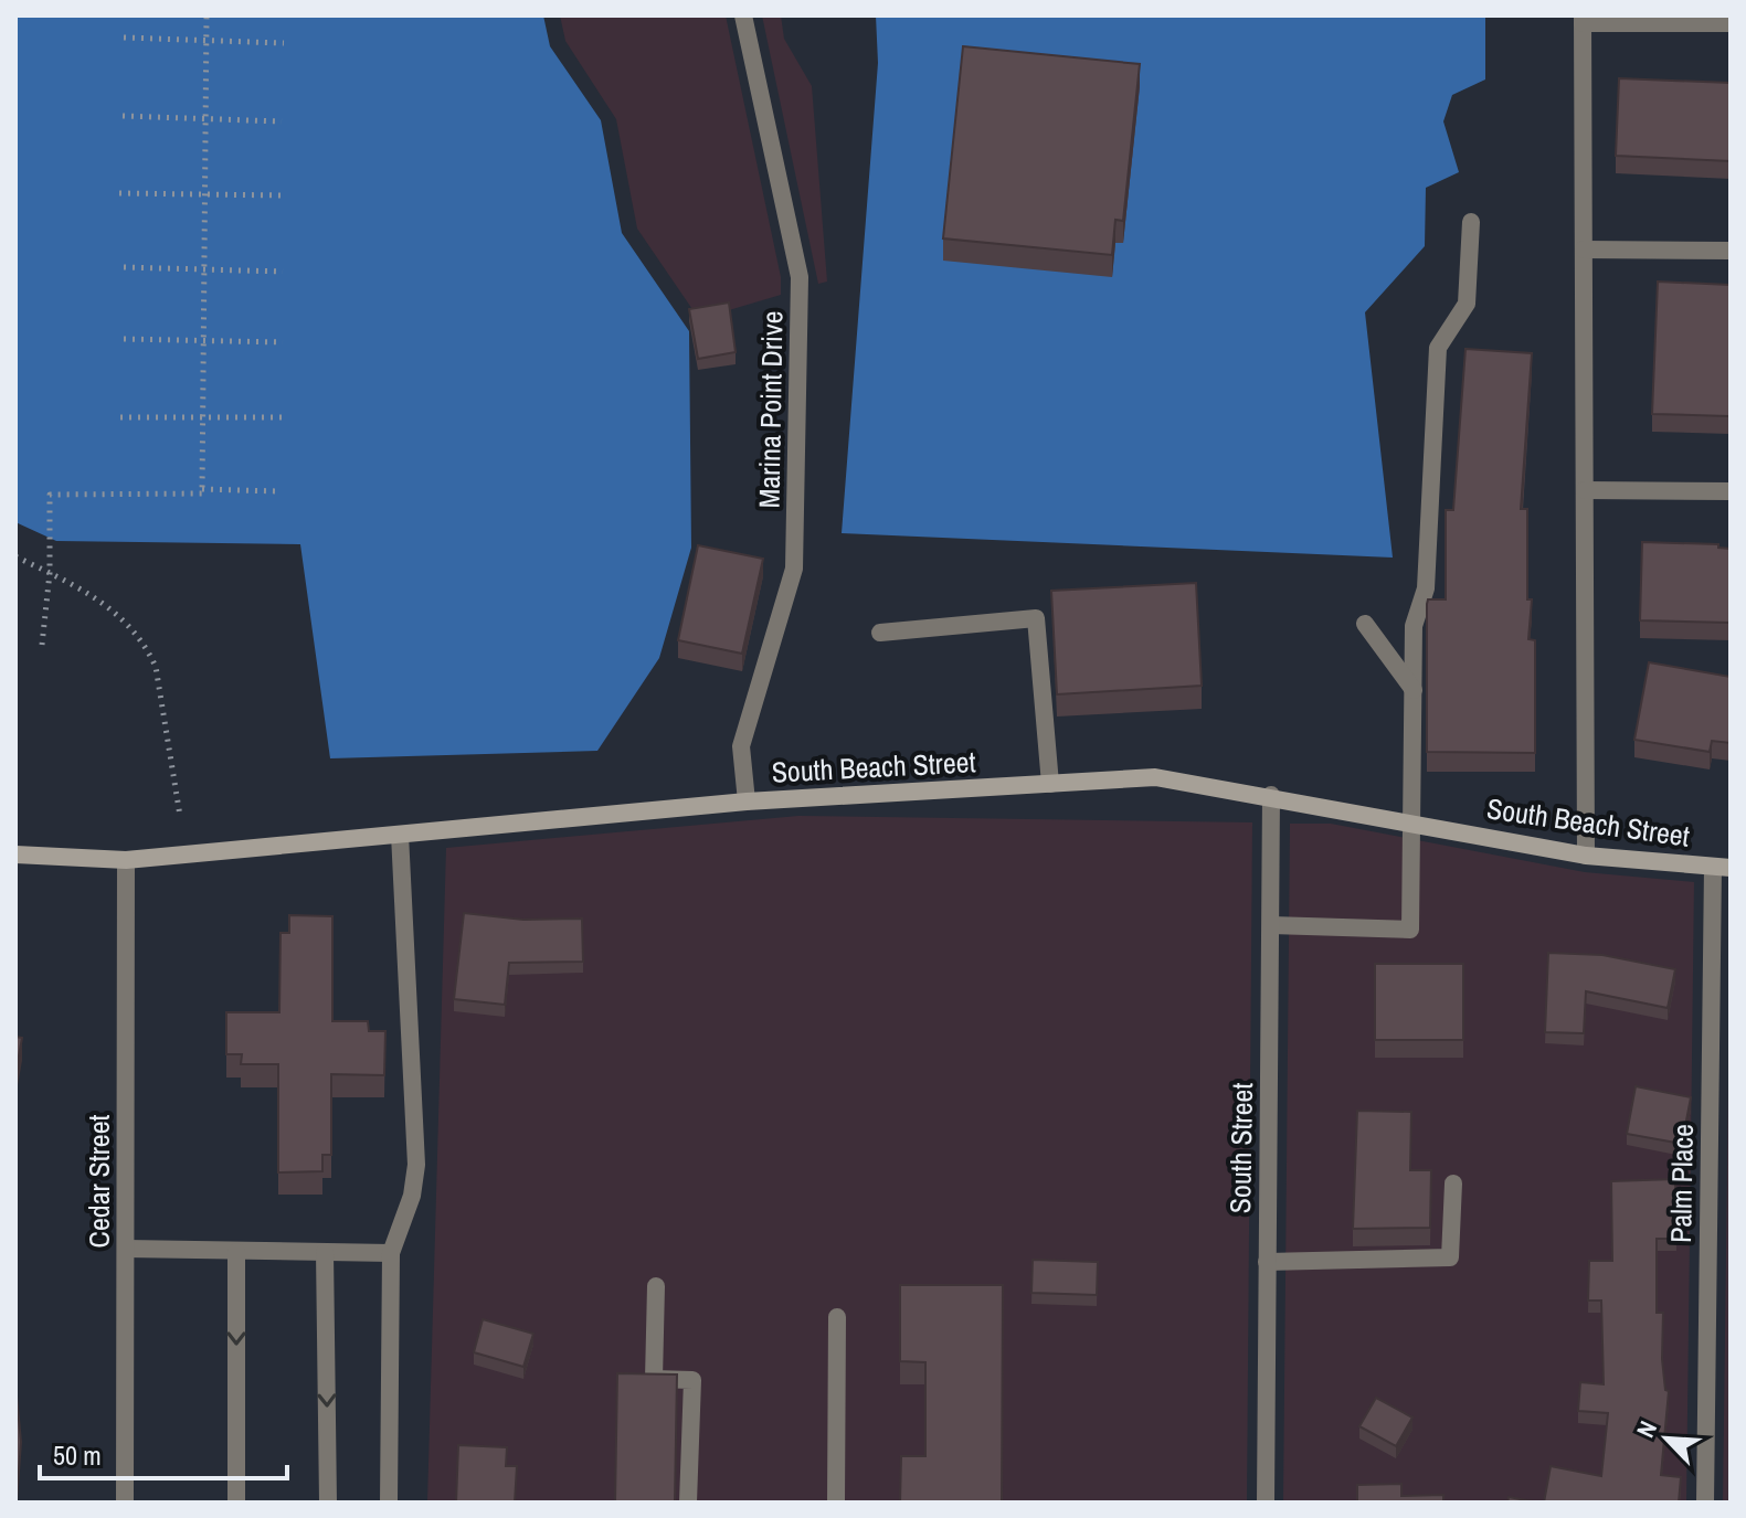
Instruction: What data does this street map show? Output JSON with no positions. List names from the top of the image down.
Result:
{
  "streets": {
    "street": [
      "Marina Point Drive",
      "South Beach Street",
      "South Street",
      "Cedar Street",
      "Palm Place"
    ]
  },
  "crossings": [
    ["Marina Point Drive", "South Beach Street"],
    ["South Beach Street", "South Street"],
    ["South Beach Street", "Cedar Street"],
    ["South Beach Street", "Palm Place"]
  ],
  "scale_bar": "50 m",
  "north": "top left"
}
